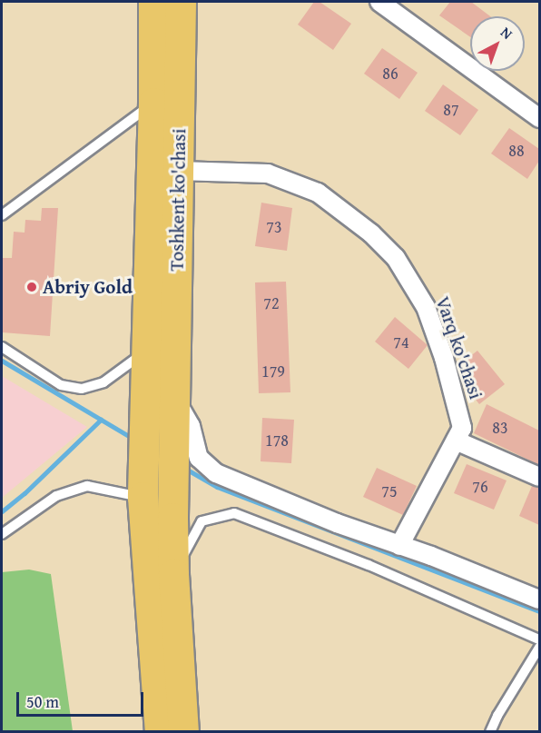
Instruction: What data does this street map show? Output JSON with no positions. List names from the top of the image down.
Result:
{
  "streets": {
    "highway": ["Toshkent ko'chasi"],
    "street": ["Varq ko'chasi"]
  },
  "crossings": [
    ["Toshkent ko'chasi", "Varq ko'chasi"]
  ],
  "places": ["Abriy Gold"],
  "house_numbers": [
    "86",
    "87",
    "88",
    "73",
    "72",
    "74",
    "179",
    "83",
    "178",
    "76",
    "75"
  ],
  "scale_bar": "50 m",
  "north": "top right"
}
